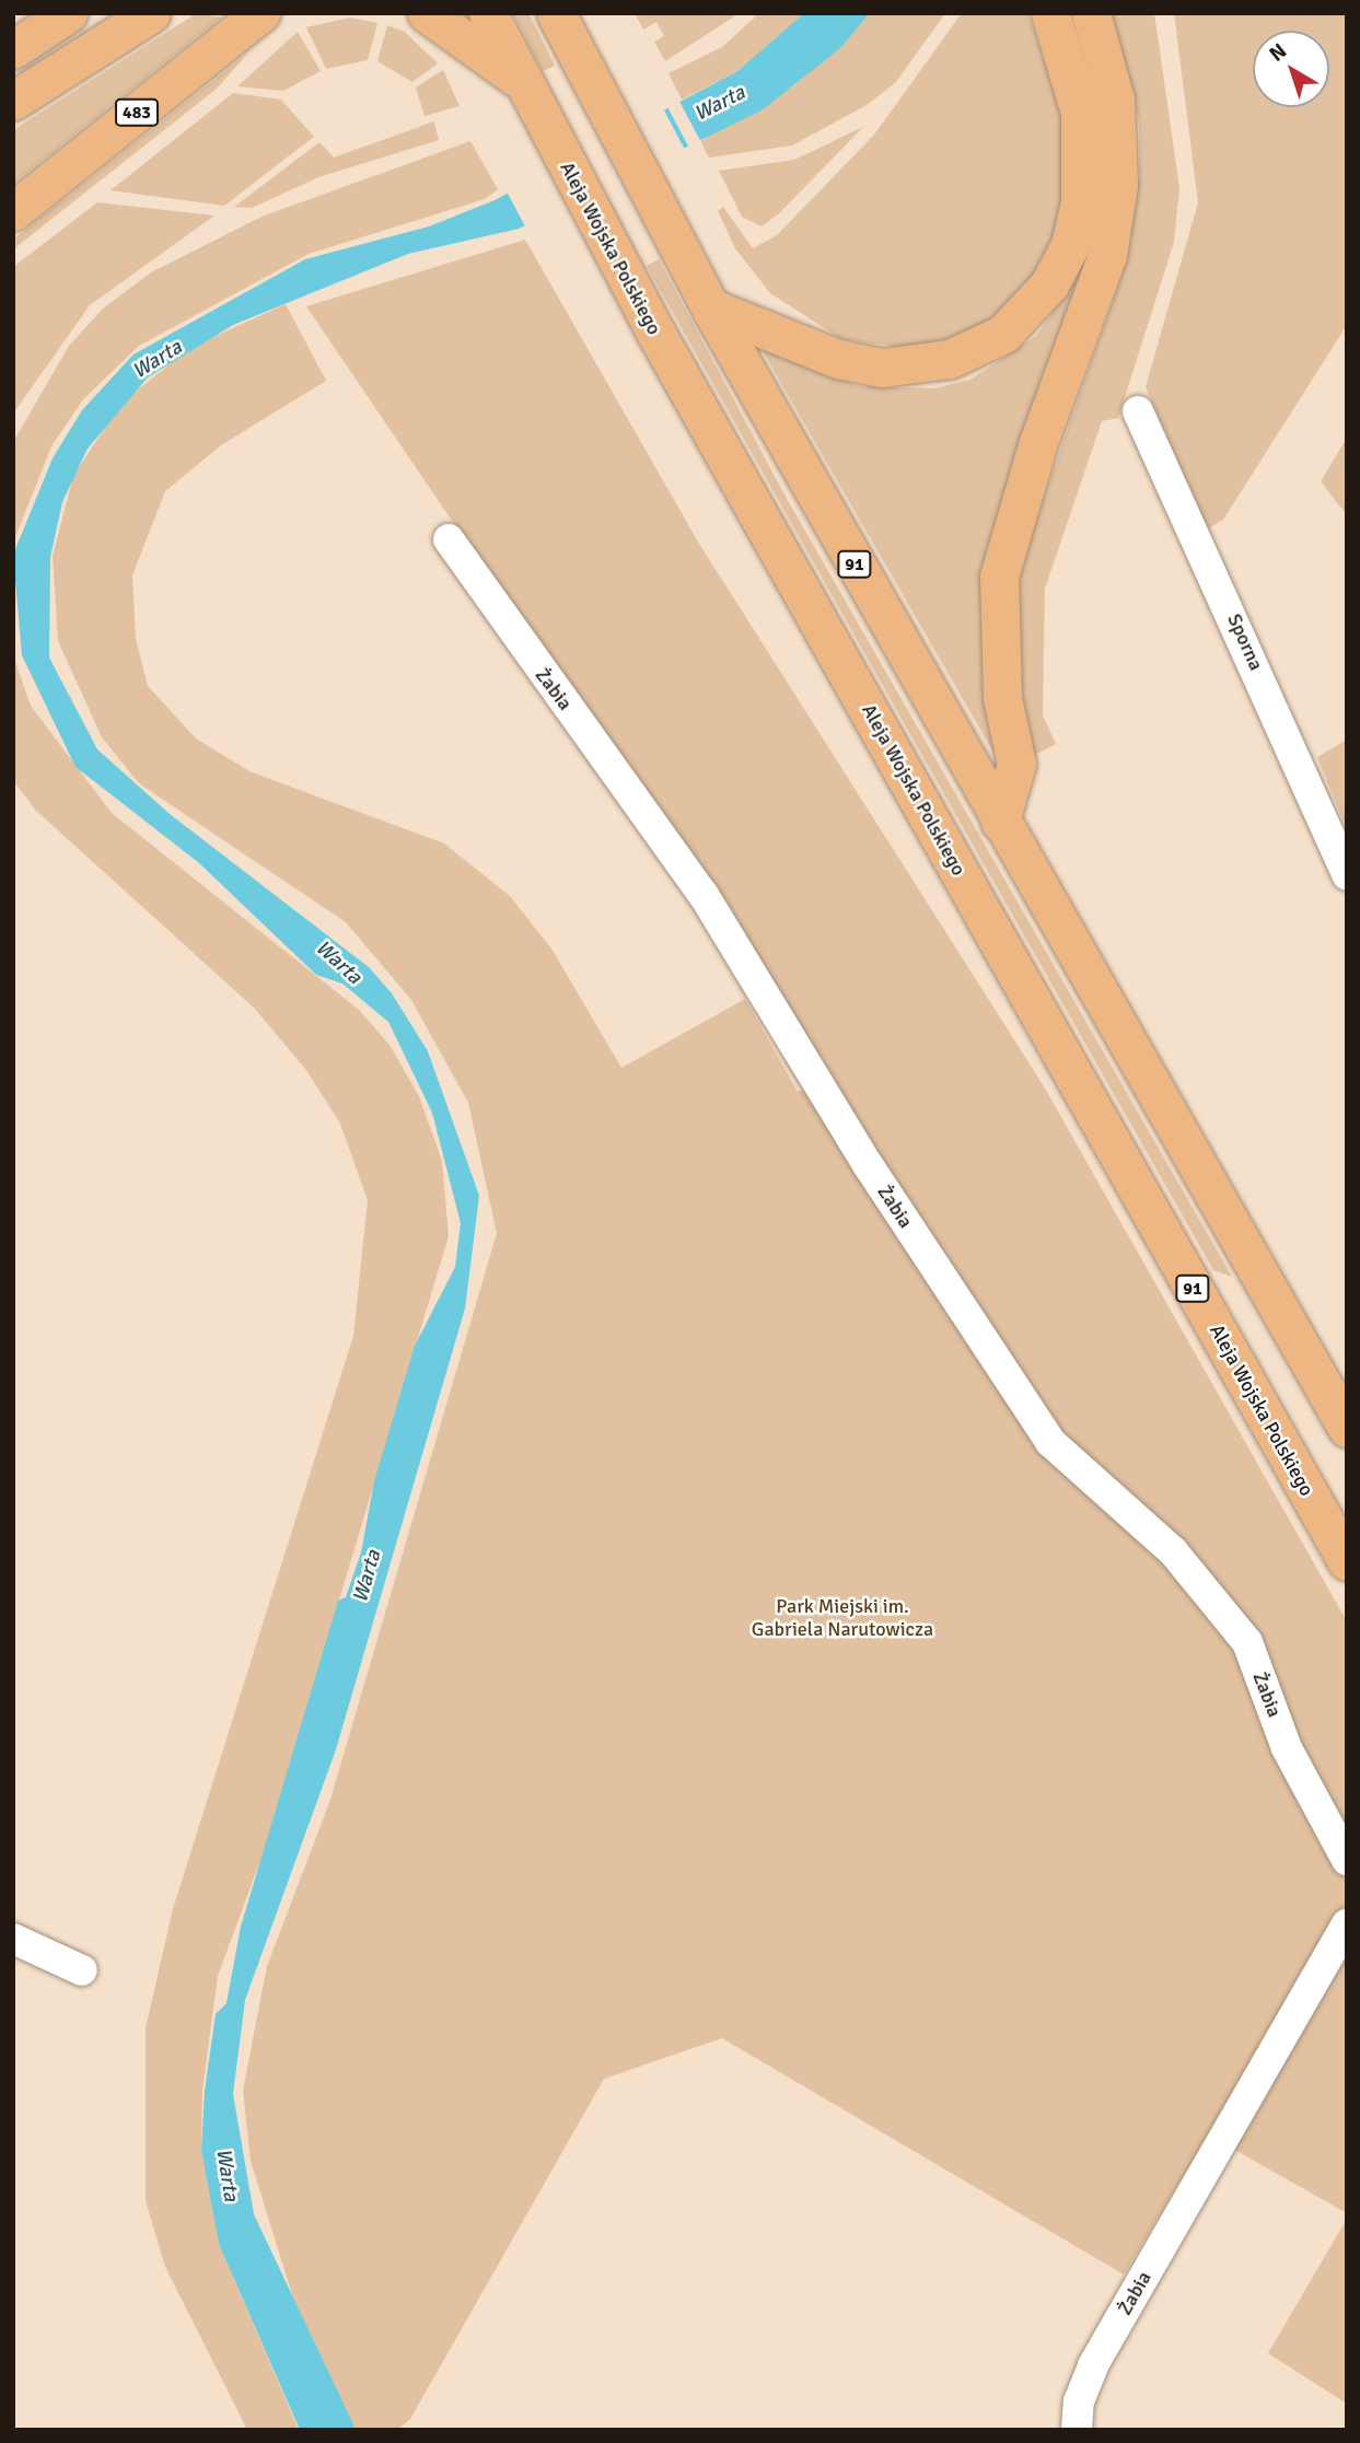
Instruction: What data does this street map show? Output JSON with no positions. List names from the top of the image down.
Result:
{
  "streets": {
    "main road": ["483", "Aleja Wojska Polskiego", "91"],
    "street": ["Sporna", "Żabia"]
  },
  "water": ["Warta"],
  "parks": ["Park Miejski im. Gabriela Narutowicza"],
  "north": "top left"
}
